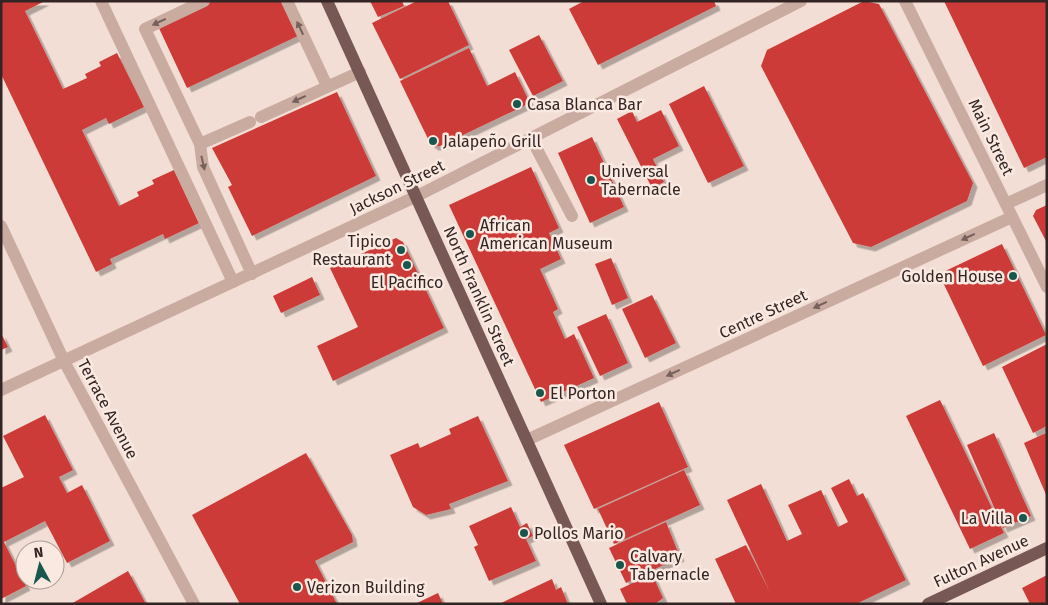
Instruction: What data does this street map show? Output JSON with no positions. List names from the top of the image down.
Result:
{
  "streets": {
    "main road": ["North Franklin Street", "Fulton Avenue"],
    "street": [
      "Main Street",
      "Jackson Street",
      "Centre Street",
      "Terrace Avenue"
    ]
  },
  "crossings": [
    ["Main Street", "Centre Street"],
    ["Jackson Street", "North Franklin Street"],
    ["Jackson Street", "Terrace Avenue"],
    ["North Franklin Street", "Centre Street"]
  ],
  "one_way": ["Centre Street"],
  "places": [
    "Casa Blanca Bar",
    "Jalapeño Grill",
    "Universal Tabernacle",
    "African American Museum",
    "Tipico Restaurant",
    "El Pacifico",
    "Golden House",
    "El Porton",
    "La Villa",
    "Pollos Mario",
    "Calvary Tabernacle",
    "Verizon Building"
  ],
  "north": "top"
}
